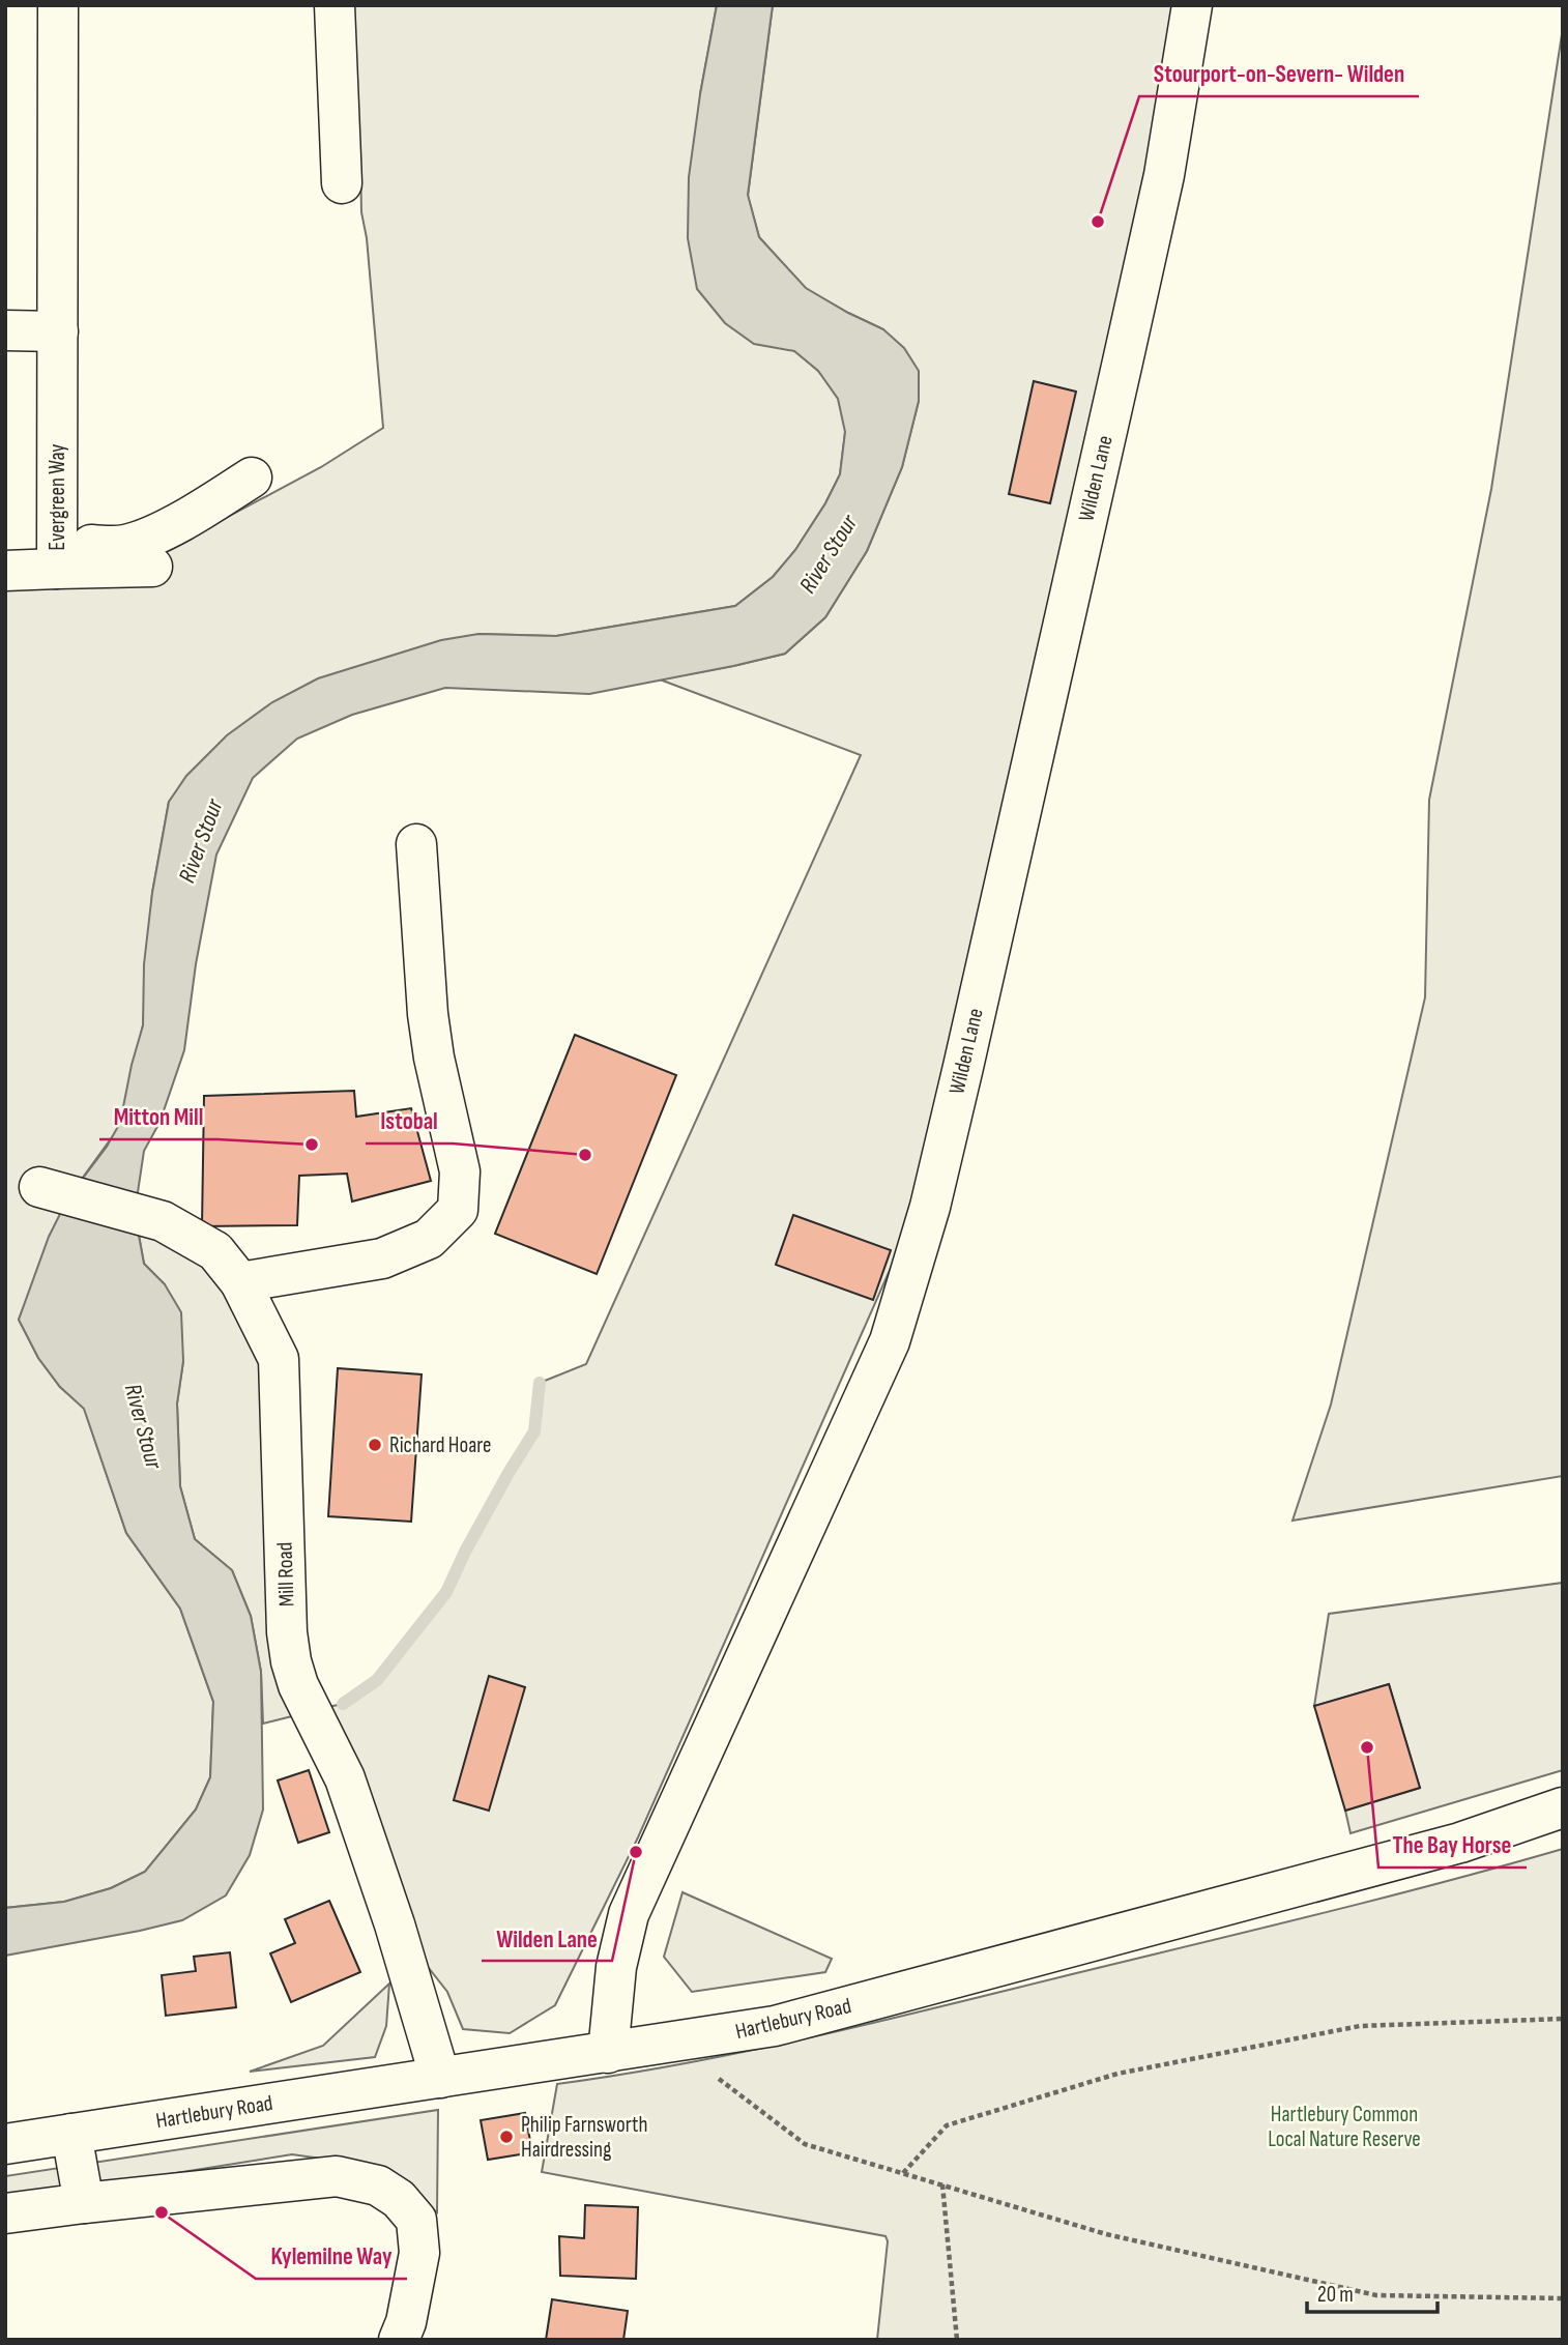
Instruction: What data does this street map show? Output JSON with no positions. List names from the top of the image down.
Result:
{
  "streets": {
    "street": [
      "Wilden Lane",
      "Evergreen Way",
      "Mill Road",
      "Hartlebury Road"
    ]
  },
  "crossings": [
    ["Wilden Lane", "Hartlebury Road"],
    ["Mill Road", "Hartlebury Road"]
  ],
  "water": ["River Stour"],
  "parks": ["Hartlebury Common Local Nature Reserve"],
  "places": [
    "Stourport-on-Severn- Wilden",
    "Mitton Mill",
    "Istobal",
    "Richard Hoare",
    "The Bay Horse",
    "Wilden Lane",
    "Philip Farnsworth Hairdressing",
    "Kylemilne Way"
  ],
  "scale_bar": "20 m"
}
